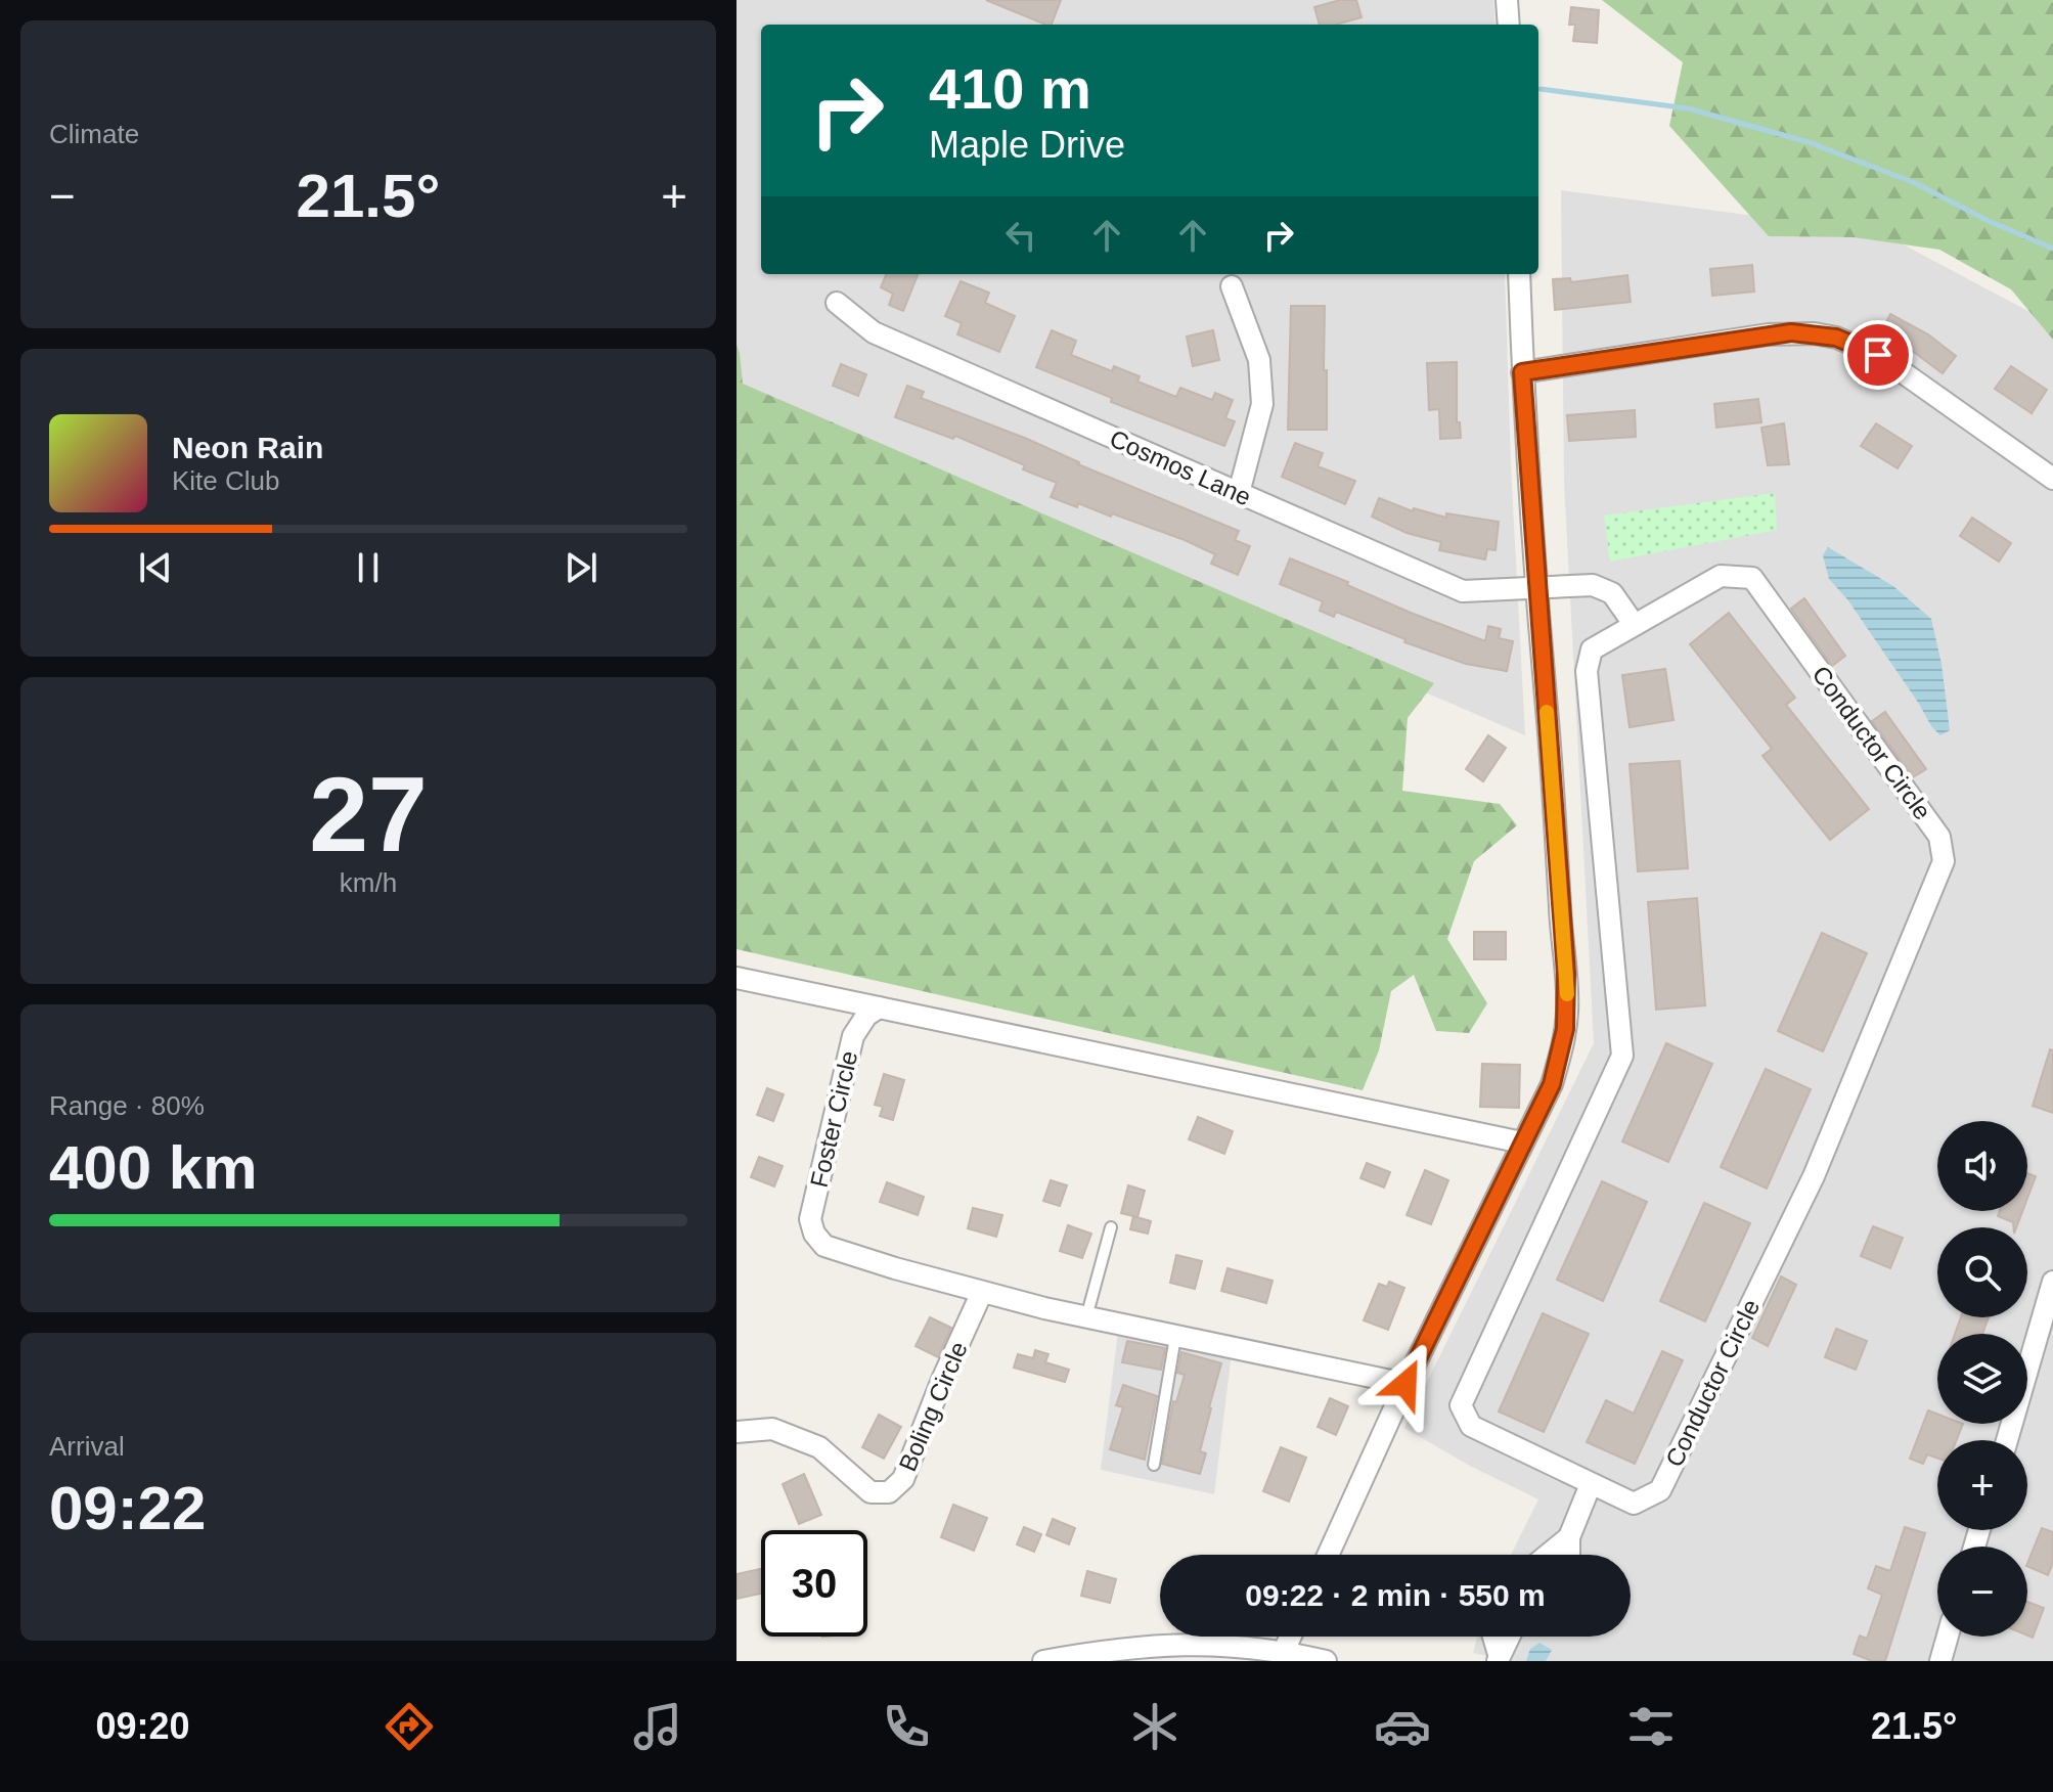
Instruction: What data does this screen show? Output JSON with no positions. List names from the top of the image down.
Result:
{
  "streets": {
    "street": [
      "Cosmos Lane",
      "Conductor Circle",
      "Foster Circle",
      "Boling Circle"
    ]
  },
  "crossings": [
    ["Foster Circle", "Boling Circle"]
  ],
  "page": {
    "tile": [
      "Climate",
      ["27", "km/h"],
      ["Range · 80%", "400 km"],
      ["Arrival", "09:22"]
    ],
    "turn": ["410 m", "Maple Drive"],
    "heat": ["−", "21.5°", "+"],
    "song": ["Neon Rain", "Kite Club"],
    "map_buttons": ["+", "−"],
    "limit": "30",
    "trip": "09:22 · 2 min · 550 m",
    "tabs": ["09:20", "21.5°"]
  }
}
